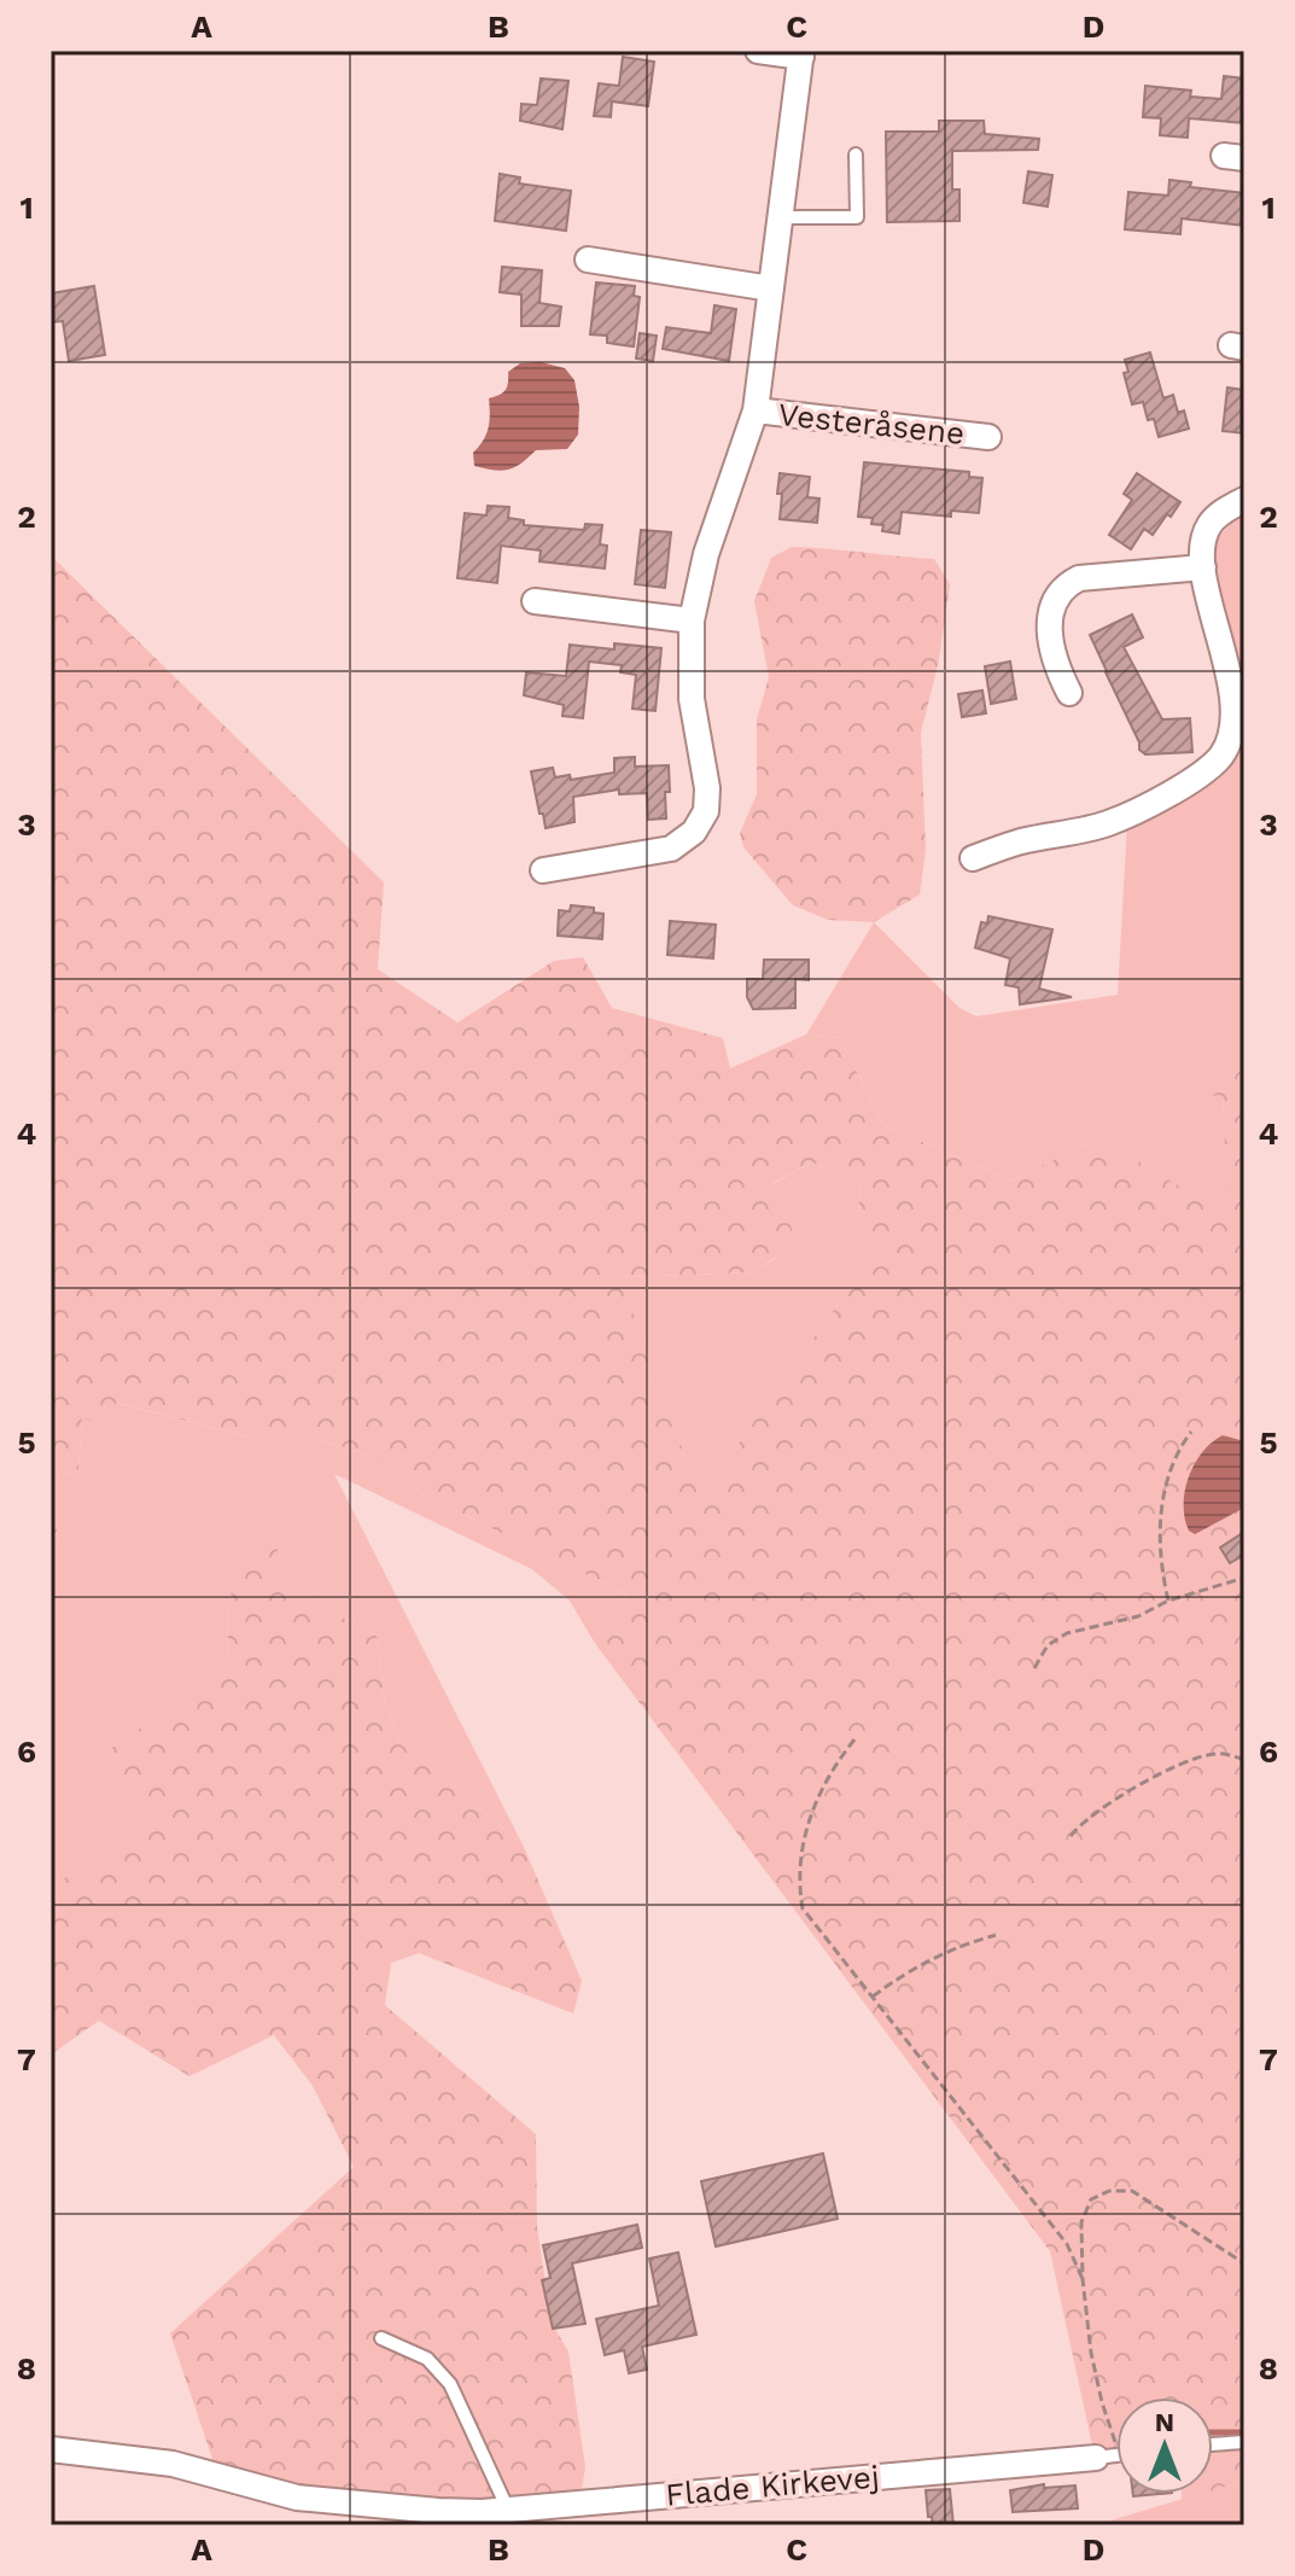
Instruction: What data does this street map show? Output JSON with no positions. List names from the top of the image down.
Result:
{
  "streets": {
    "street": ["Vesteråsene", "Flade Kirkevej"]
  },
  "north": "top",
  "grid": {
    "columns": [
      "A",
      "B",
      "C",
      "D"
    ],
    "rows": [
      "1",
      "2",
      "3",
      "4",
      "5",
      "6",
      "7",
      "8"
    ]
  }
}
